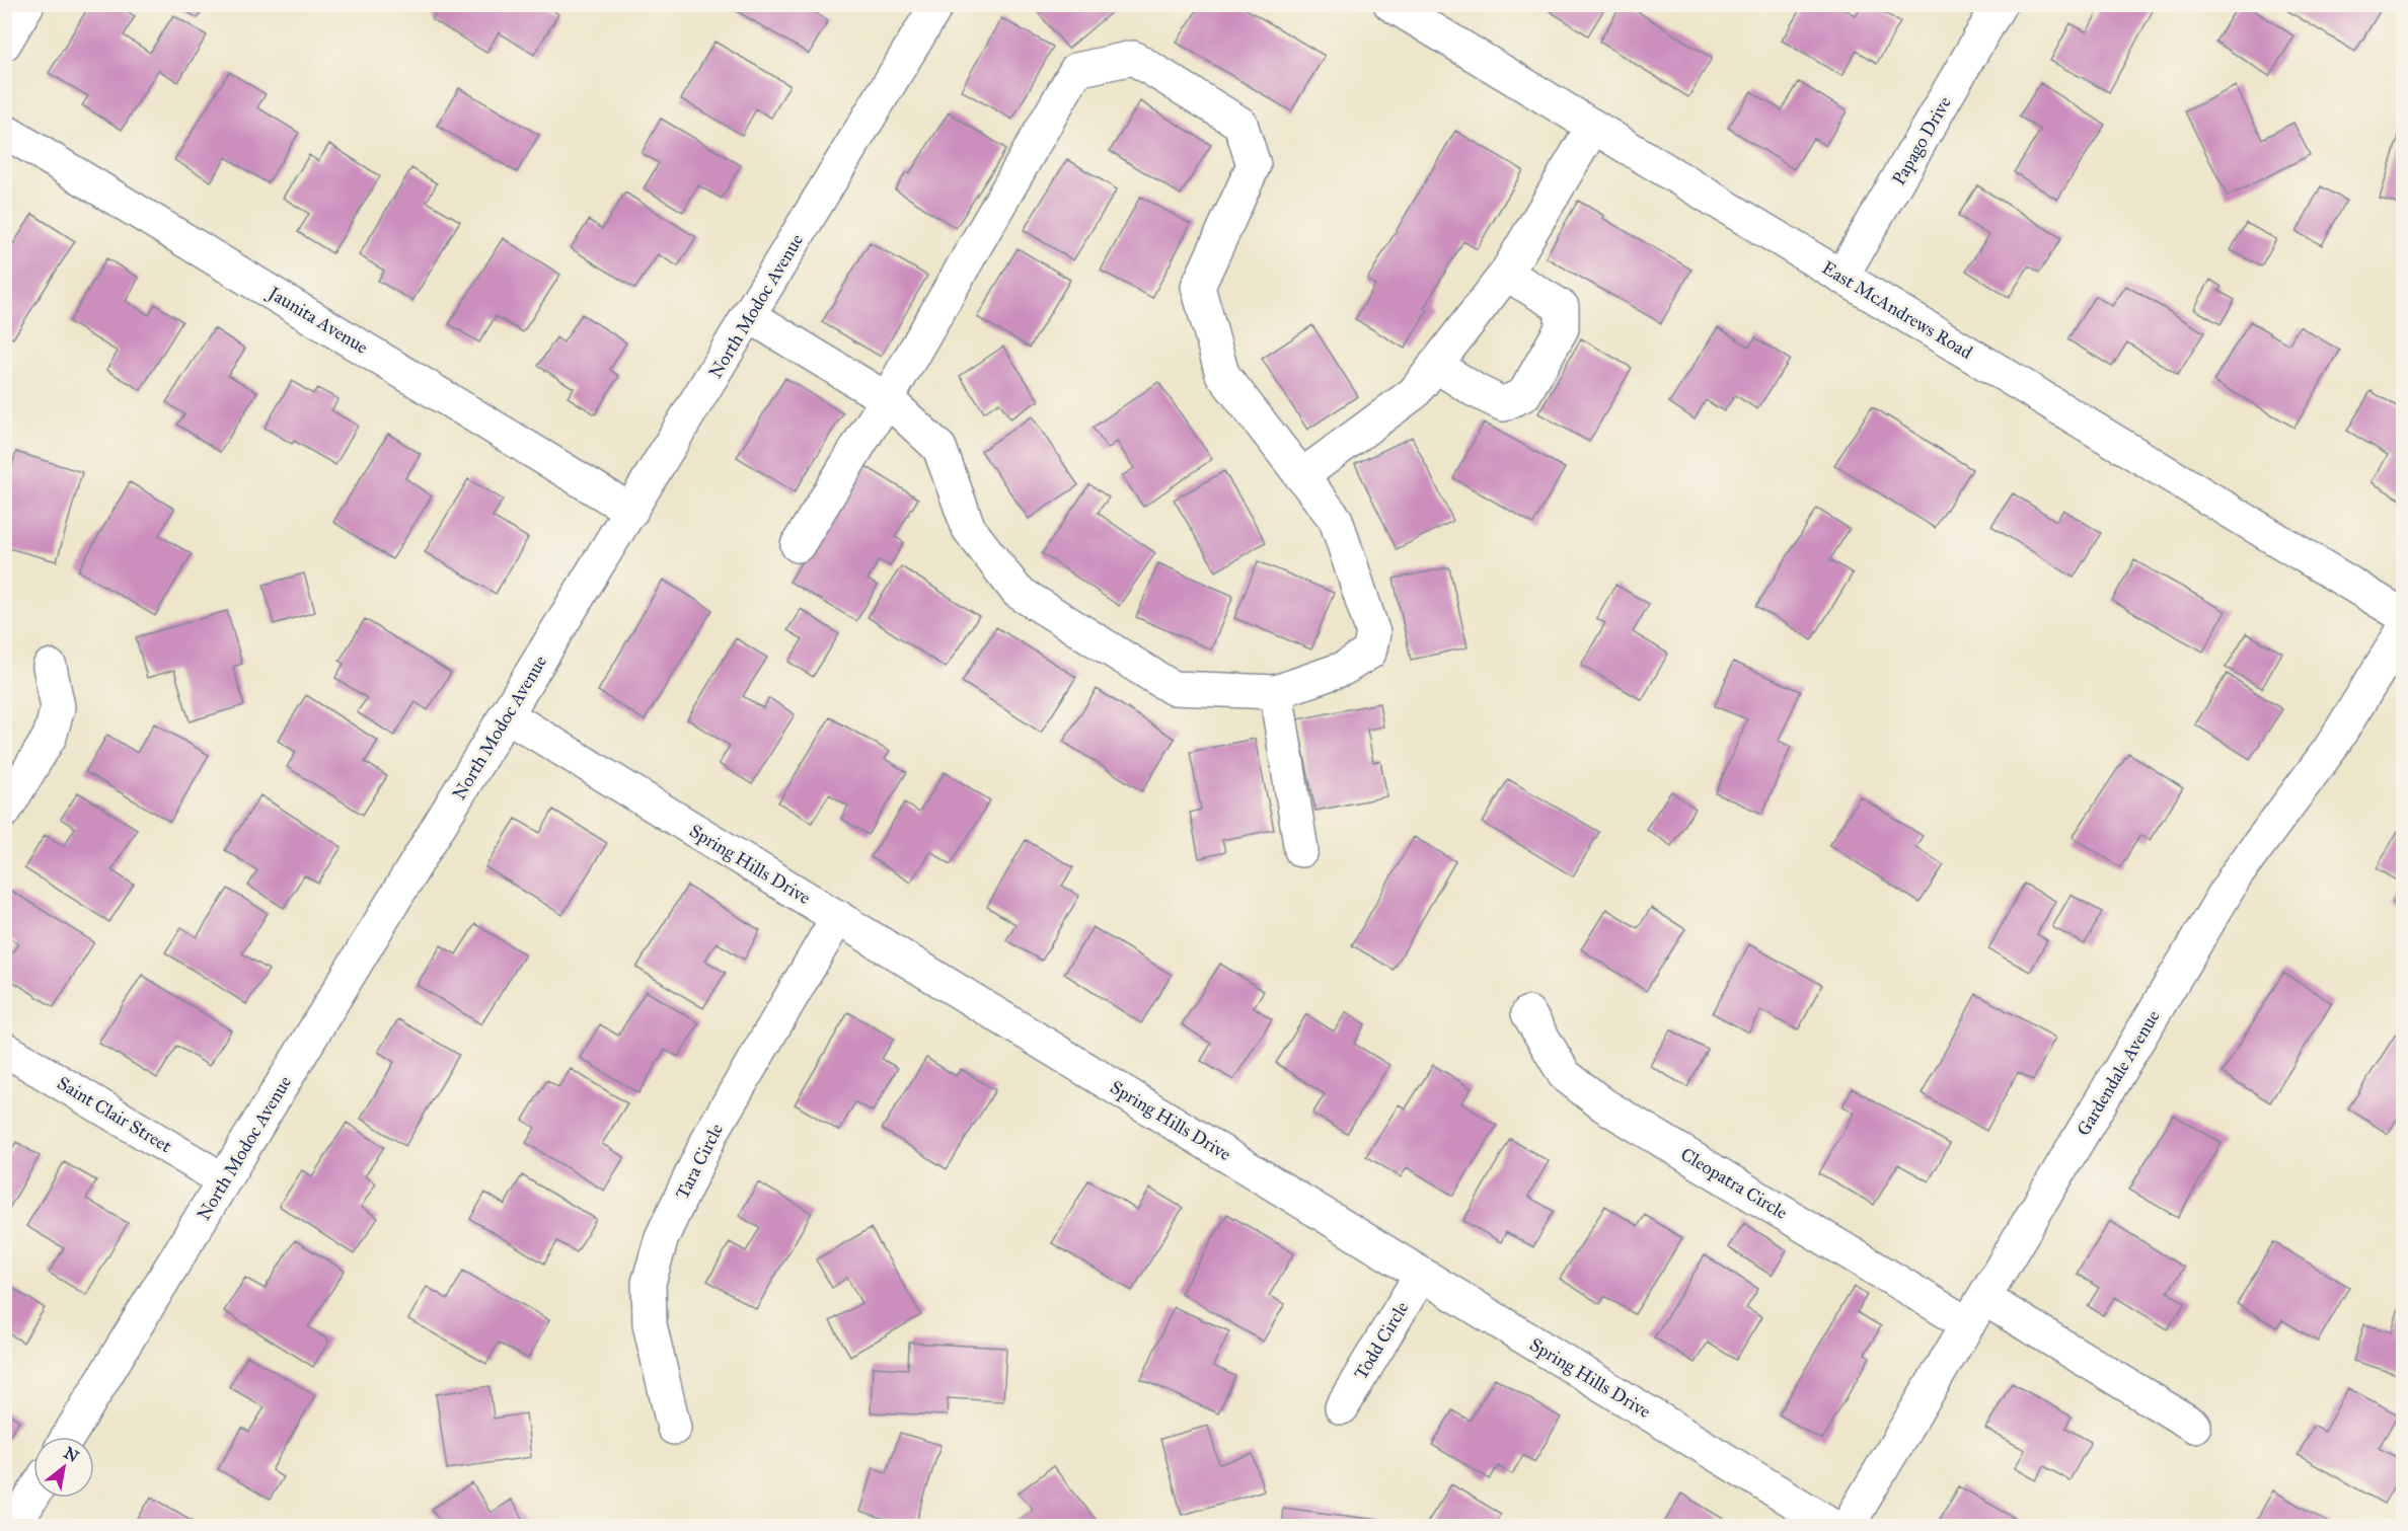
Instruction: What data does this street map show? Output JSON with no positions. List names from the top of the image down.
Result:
{
  "streets": {
    "street": [
      "Papago Drive",
      "North Modoc Avenue",
      "East McAndrews Road",
      "Jaunita Avenue",
      "Spring Hills Drive",
      "Gardendale Avenue",
      "Saint Clair Street",
      "Tara Circle",
      "Cleopatra Circle",
      "Todd Circle"
    ]
  },
  "crossings": [
    ["Papago Drive", "East McAndrews Road"],
    ["North Modoc Avenue", "Jaunita Avenue"],
    ["North Modoc Avenue", "Spring Hills Drive"],
    ["North Modoc Avenue", "Saint Clair Street"],
    ["Spring Hills Drive", "Tara Circle"],
    ["Spring Hills Drive", "Todd Circle"],
    ["Gardendale Avenue", "Cleopatra Circle"]
  ],
  "north": "top right"
}
